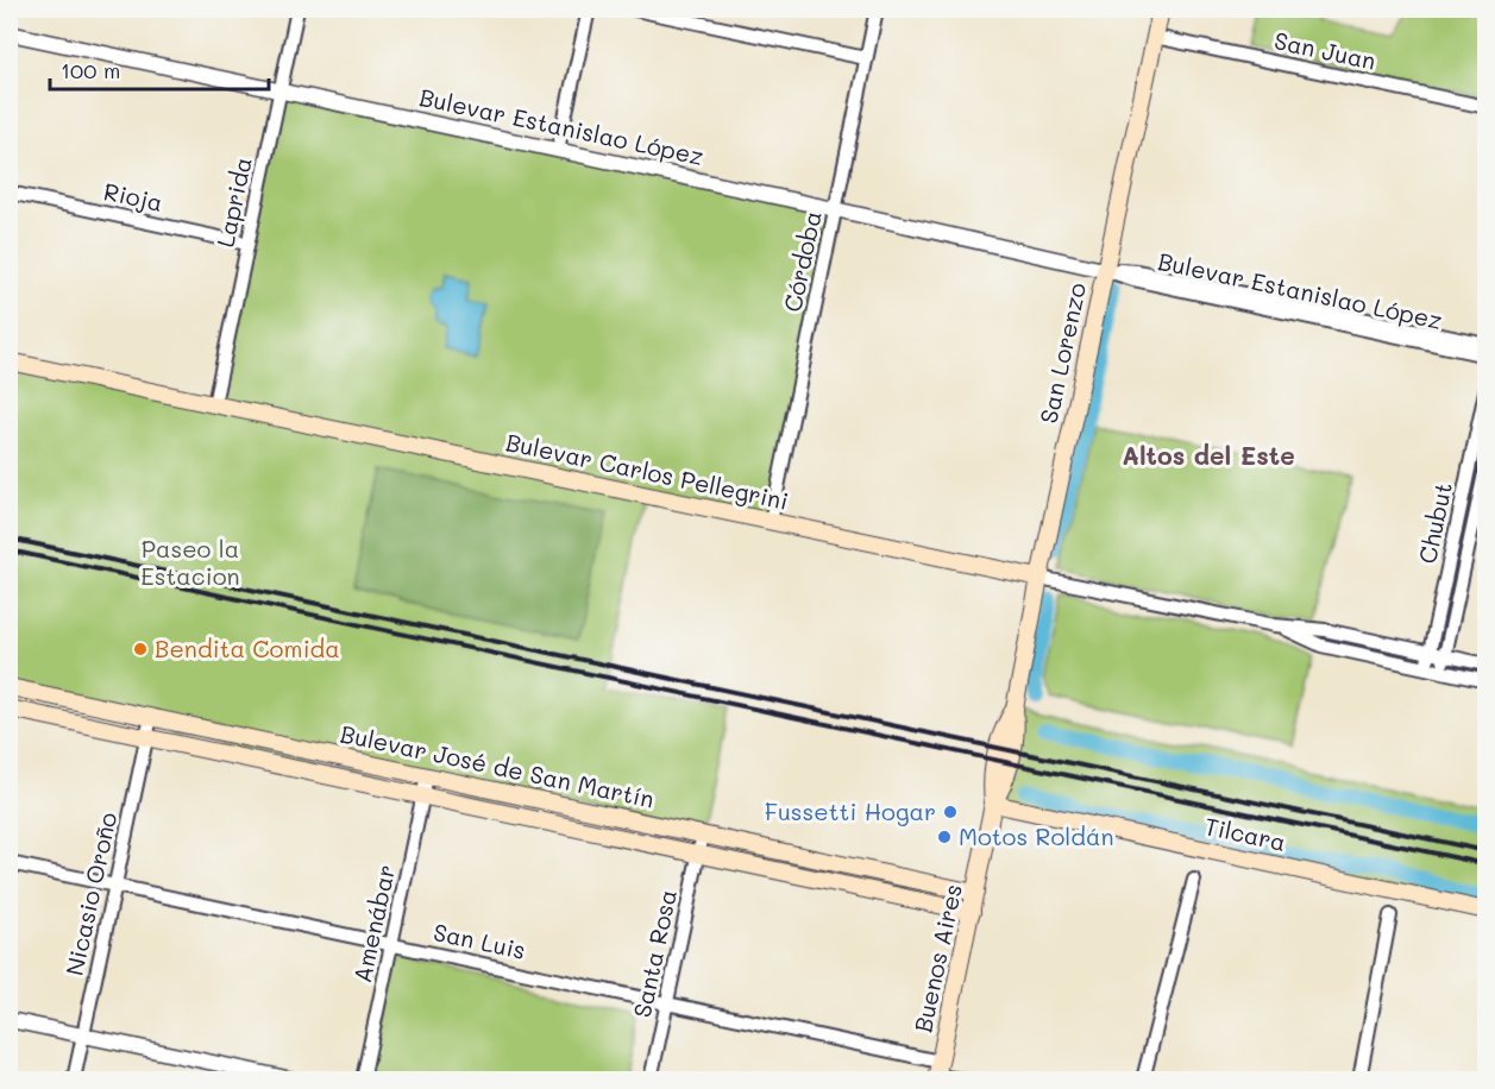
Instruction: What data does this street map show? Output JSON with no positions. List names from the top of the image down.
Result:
{
  "streets": {
    "main road": [
      "San Lorenzo",
      "Bulevar Carlos Pellegrini",
      "Bulevar José de San Martín",
      "Tilcara",
      "Buenos Aires"
    ],
    "street": [
      "San Juan",
      "Bulevar Estanislao López",
      "Rioja",
      "Laprida",
      "Córdoba",
      "Chubut",
      "Nicasio Oroño",
      "Amenábar",
      "San Luis",
      "Santa Rosa"
    ]
  },
  "crossings": [
    ["San Juan", "San Lorenzo"],
    ["Bulevar Estanislao López", "Laprida"],
    ["Bulevar Estanislao López", "Córdoba"],
    ["Bulevar Estanislao López", "San Lorenzo"],
    ["Rioja", "Laprida"],
    ["Laprida", "Bulevar Carlos Pellegrini"],
    ["Córdoba", "Bulevar Carlos Pellegrini"],
    ["San Lorenzo", "Bulevar Carlos Pellegrini"],
    ["San Lorenzo", "Buenos Aires"],
    ["Bulevar Carlos Pellegrini", "Chubut"],
    ["Bulevar José de San Martín", "Nicasio Oroño"],
    ["Bulevar José de San Martín", "Amenábar"],
    ["Bulevar José de San Martín", "Santa Rosa"],
    ["Bulevar José de San Martín", "Buenos Aires"],
    ["Tilcara", "Buenos Aires"],
    ["Nicasio Oroño", "San Luis"],
    ["Amenábar", "San Luis"],
    ["San Luis", "Santa Rosa"],
    ["San Luis", "Buenos Aires"]
  ],
  "districts": ["Altos del Este"],
  "parks": ["Paseo la Estacion"],
  "places": ["Bendita Comida", "Fussetti Hogar", "Motos Roldán"],
  "scale_bar": "100 m"
}
